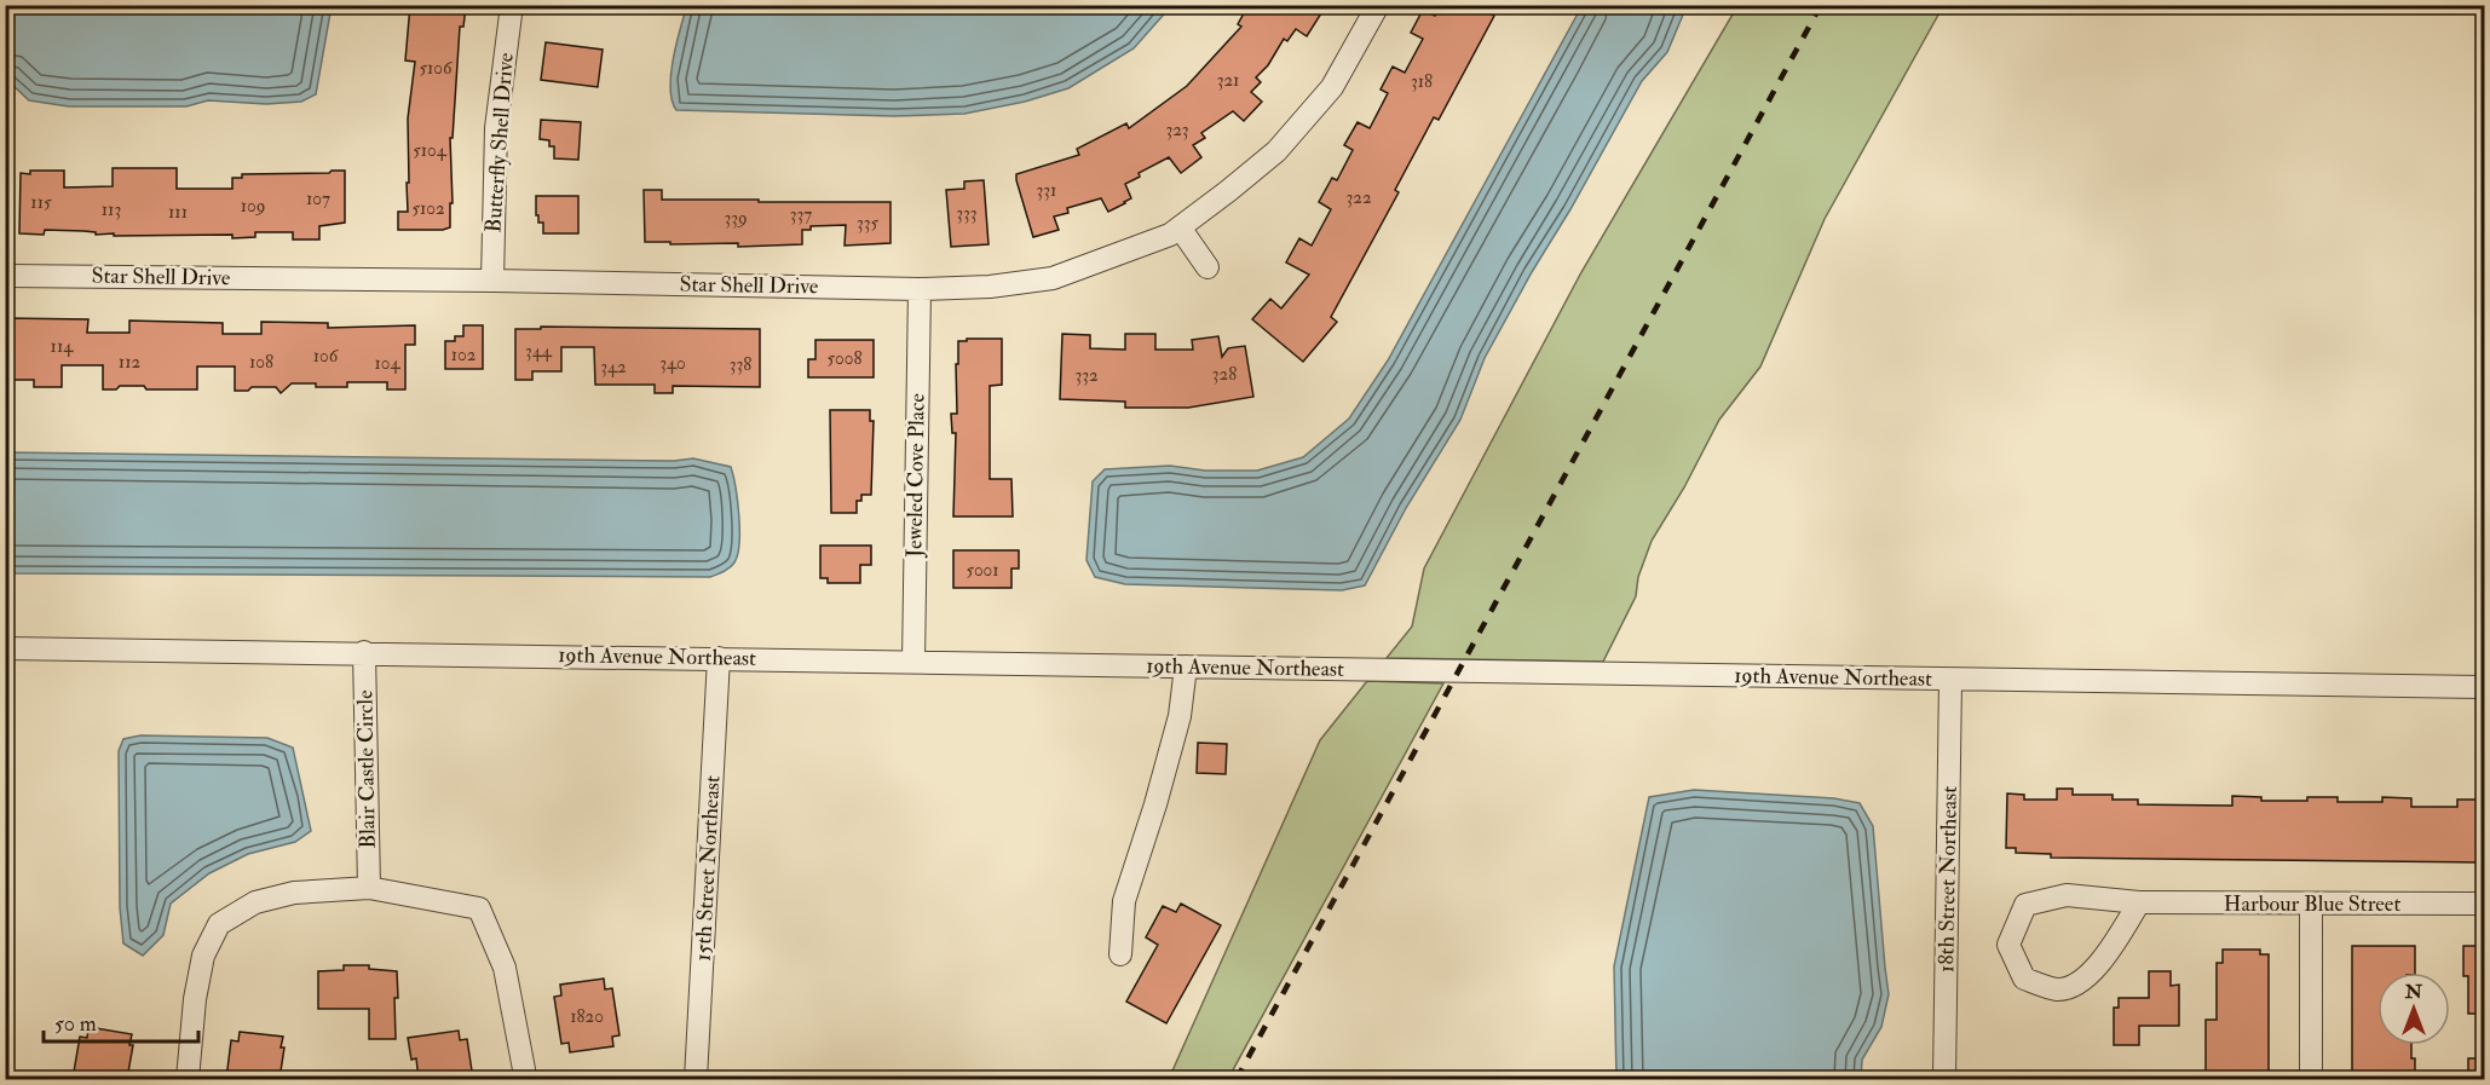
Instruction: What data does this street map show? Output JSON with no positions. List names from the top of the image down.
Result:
{
  "streets": {
    "street": [
      "Butterfly Shell Drive",
      "Star Shell Drive",
      "Jeweled Cove Place",
      "19th Avenue Northeast",
      "Blair Castle Circle",
      "15th Street Northeast",
      "18th Street Northeast",
      "Harbour Blue Street"
    ]
  },
  "crossings": [
    ["Butterfly Shell Drive", "Star Shell Drive"],
    ["Star Shell Drive", "Jeweled Cove Place"],
    ["Jeweled Cove Place", "19th Avenue Northeast"],
    ["19th Avenue Northeast", "Blair Castle Circle"],
    ["19th Avenue Northeast", "15th Street Northeast"],
    ["19th Avenue Northeast", "18th Street Northeast"]
  ],
  "house_numbers": [
    "5106",
    "321",
    "318",
    "323",
    "5104",
    "331",
    "322",
    "107",
    "115",
    "109",
    "5102",
    "113",
    "111",
    "333",
    "337",
    "339",
    "335",
    "114",
    "344",
    "102",
    "106",
    "5008",
    "112",
    "108",
    "104",
    "340",
    "338",
    "342",
    "328",
    "332",
    "5001",
    "1820"
  ],
  "scale_bar": "50 m",
  "north": "top"
}
